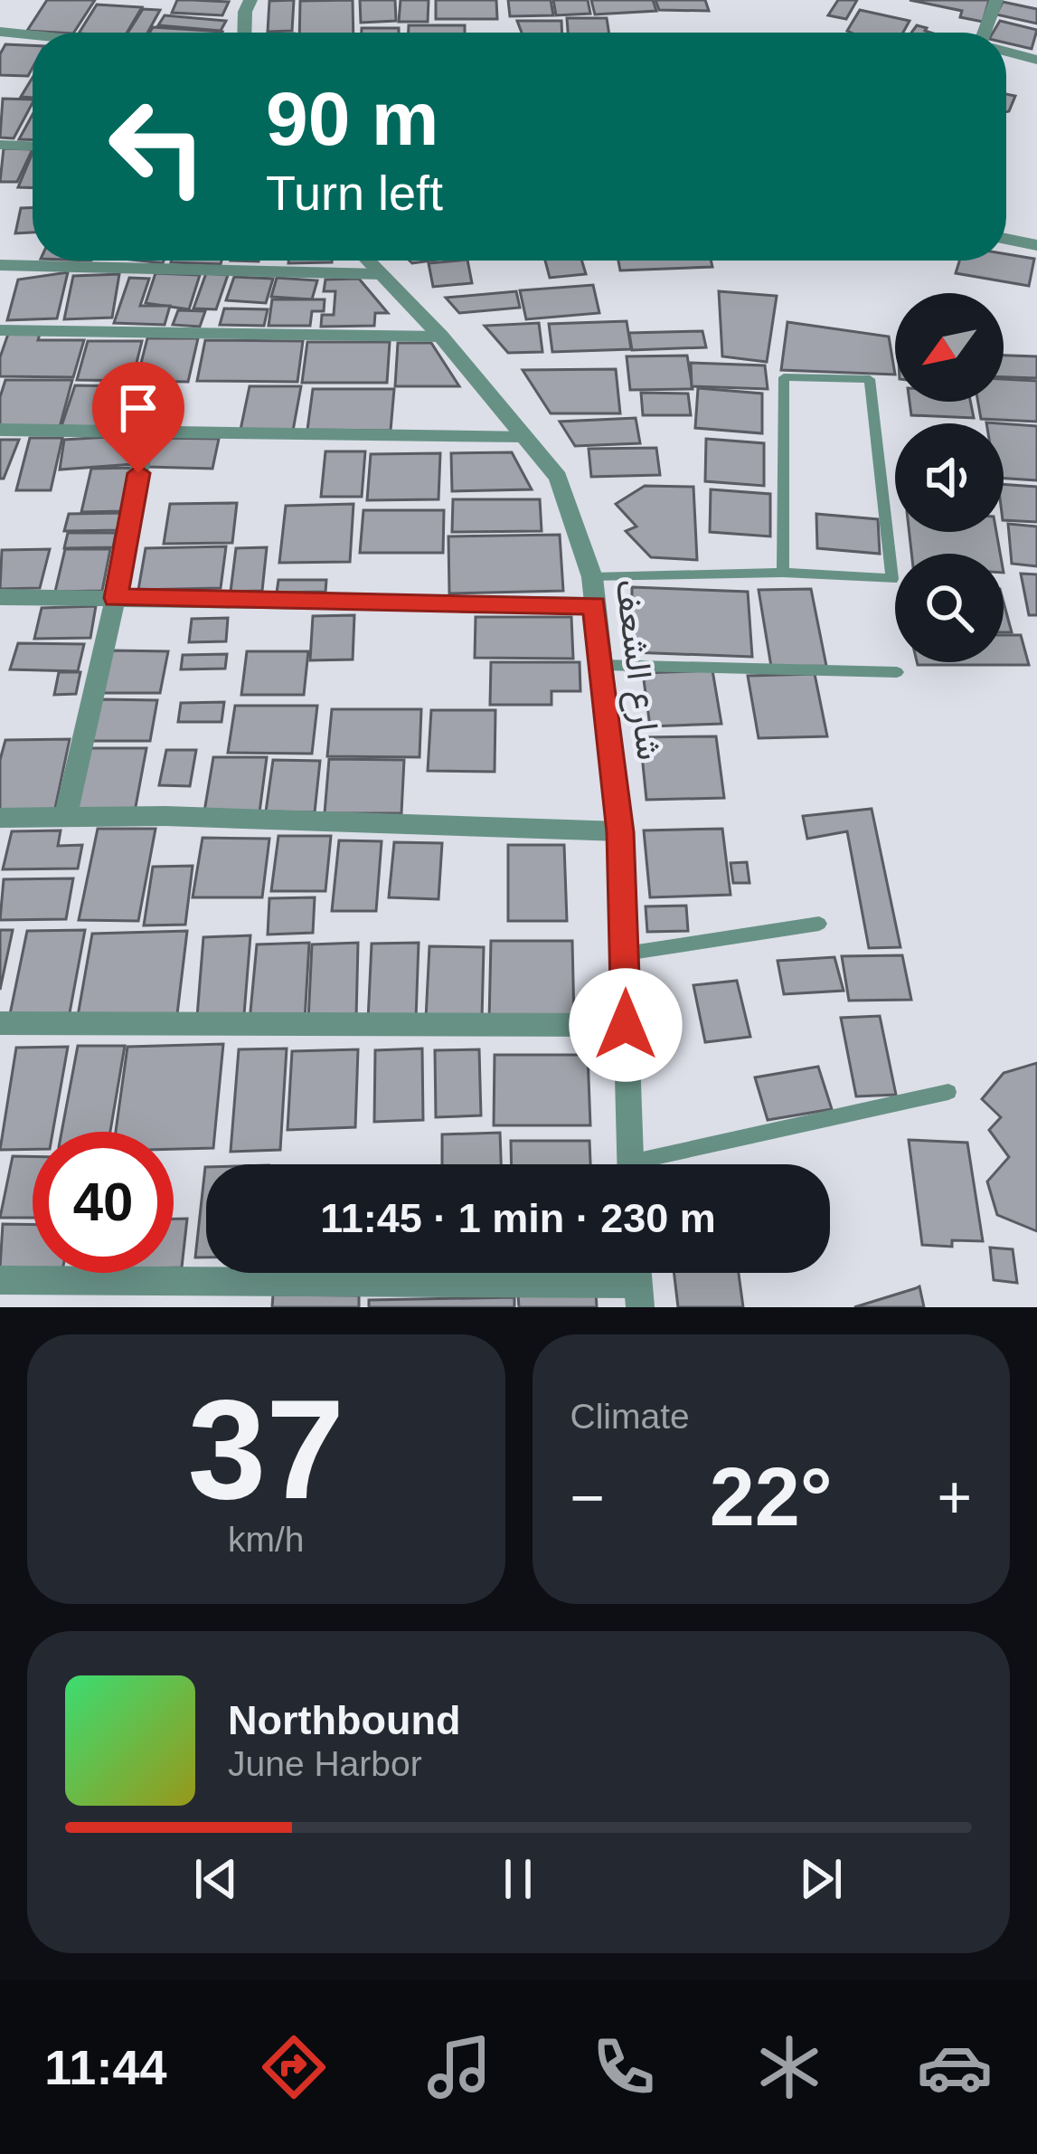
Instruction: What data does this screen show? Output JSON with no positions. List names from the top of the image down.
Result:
{
  "streets": {
    "street": ["شارع الشعف"]
  },
  "north": "bottom left",
  "page": {
    "turn": ["90 m", "Turn left"],
    "limit": "40",
    "trip": "11:45 · 1 min · 230 m",
    "tile": [
      ["37", "km/h"],
      "Climate"
    ],
    "heat": ["−", "22°", "+"],
    "song": ["Northbound", "June Harbor"],
    "tabs": "11:44"
  }
}
